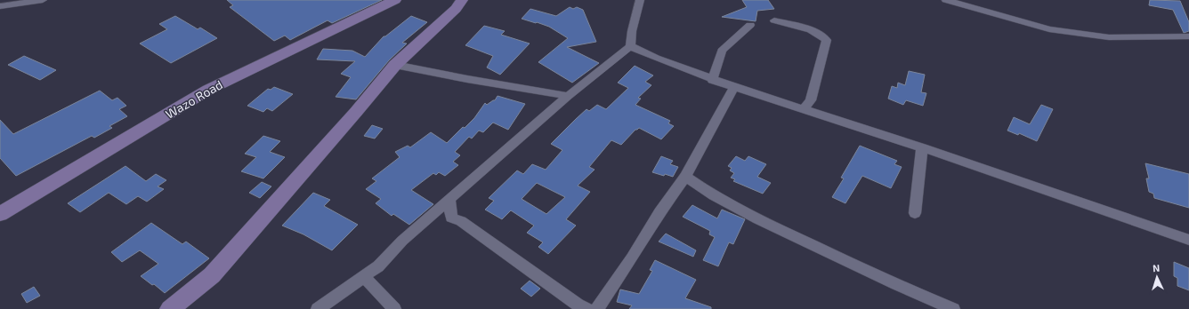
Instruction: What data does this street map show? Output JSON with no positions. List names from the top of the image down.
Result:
{
  "streets": {
    "street": ["Wazo Road"]
  },
  "north": "top"
}
